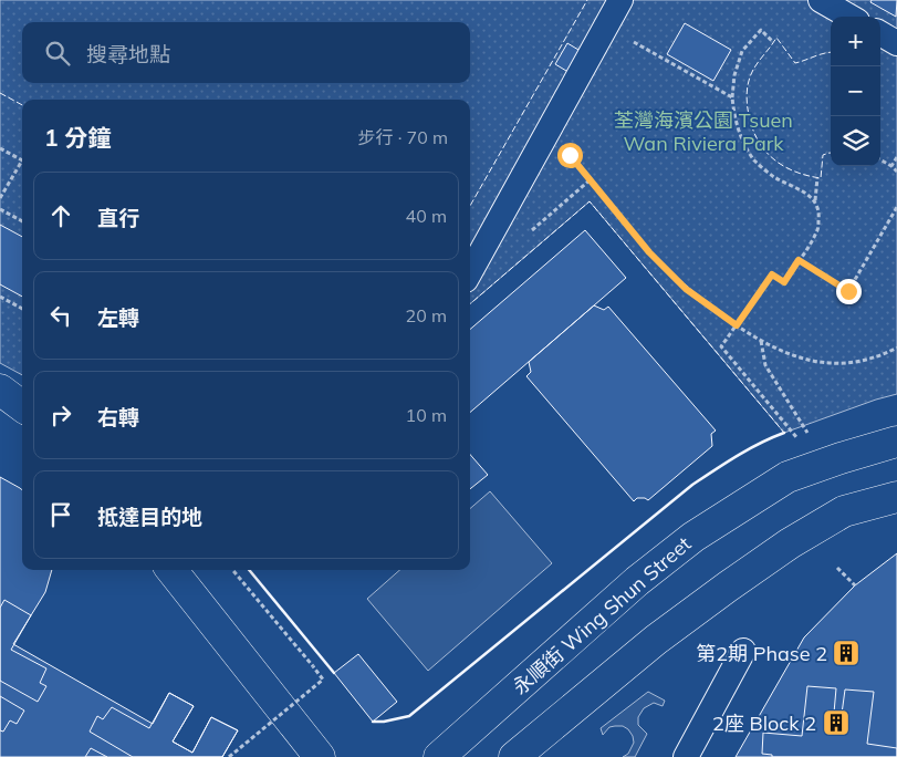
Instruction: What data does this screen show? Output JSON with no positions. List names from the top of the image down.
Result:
{
  "streets": {
    "street": ["永順街 Wing Shun Street"]
  },
  "parks": ["荃灣海濱公園 Tsuen Wan Riviera Park"],
  "places": {
    "building": ["第2期 Phase 2", "2座 Block 2"]
  },
  "page": {
    "map_buttons": ["+", "−"],
    "search": "搜尋地點",
    "heading": ["1 分鐘", "步行 · 70 m"],
    "list": [
      ["直行", "40 m"],
      ["左轉", "20 m"],
      ["右轉", "10 m"],
      "抵達目的地"
    ]
  }
}
